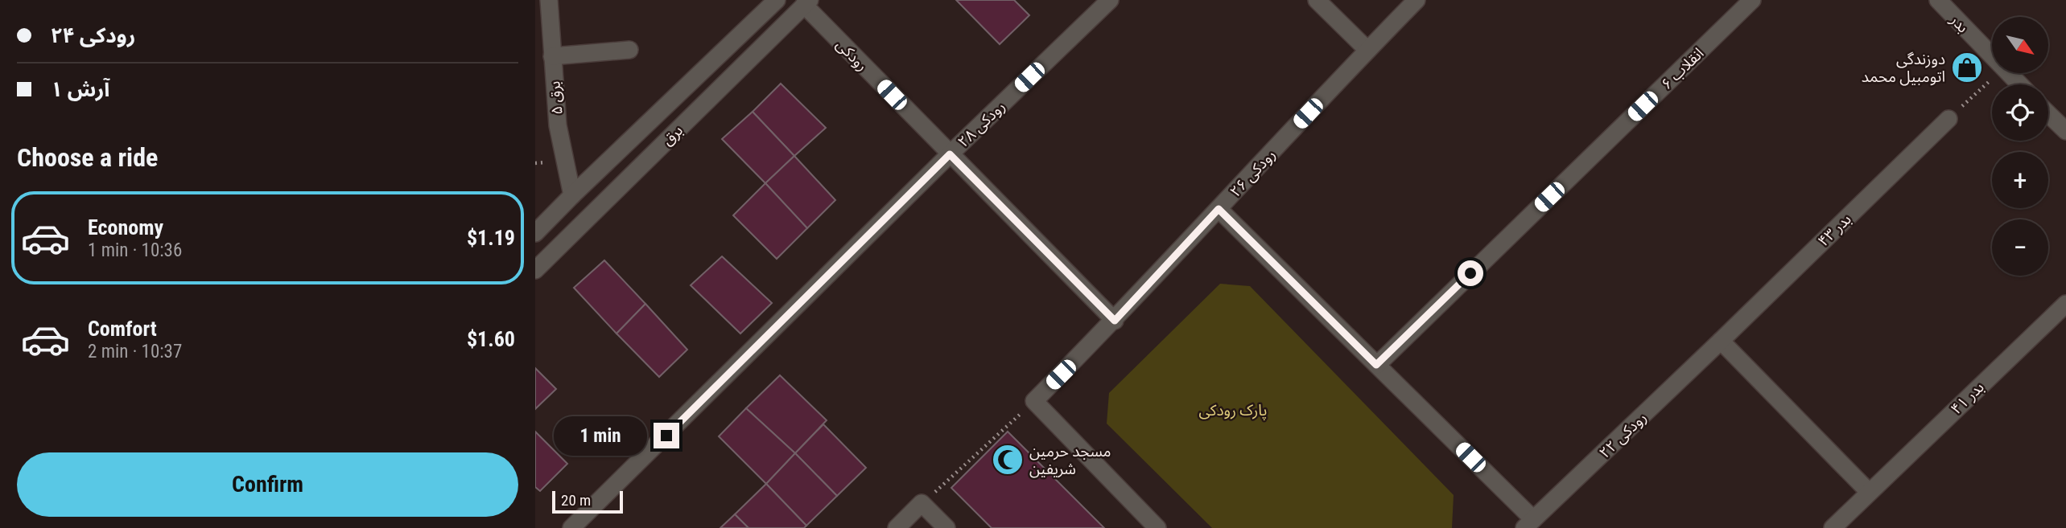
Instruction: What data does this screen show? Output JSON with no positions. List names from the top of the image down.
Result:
{
  "streets": {
    "street": [
      "بدر",
      "رودکی",
      "انقلاب ۶",
      "برق ۵",
      "رودکی ۲۸",
      "برق",
      "رودکی ۲۶",
      "بدر ۴۳",
      "بدر ۴۱",
      "رودکی ۲۲"
    ]
  },
  "crossings": [
    ["رودکی", "رودکی ۲۸"],
    ["رودکی", "برق"],
    ["رودکی", "رودکی ۲۶"],
    ["برق ۵", "برق"],
    ["بدر ۴۳", "رودکی ۲۲"]
  ],
  "parks": ["پارک رودکی"],
  "places": {
    "shop": ["دوزندگی اتومبیل محمد"],
    "mosque": ["مسجد حرمین شریفین"]
  },
  "scale_bar": "20 m",
  "north": "bottom right",
  "page": {
    "banner": ["رودکی ۲۴", "آرش ۱"],
    "map_buttons": ["+", "−"],
    "heading": "Choose a ride",
    "list": [
      {
        "name": "Economy",
        "note": "1 min · 10:36",
        "value": "$1.19"
      },
      {
        "name": "Comfort",
        "note": "2 min · 10:37",
        "value": "$1.60"
      }
    ],
    "bubble": "1 min",
    "buttons": "Confirm",
    "scale": "20 m"
  }
}
